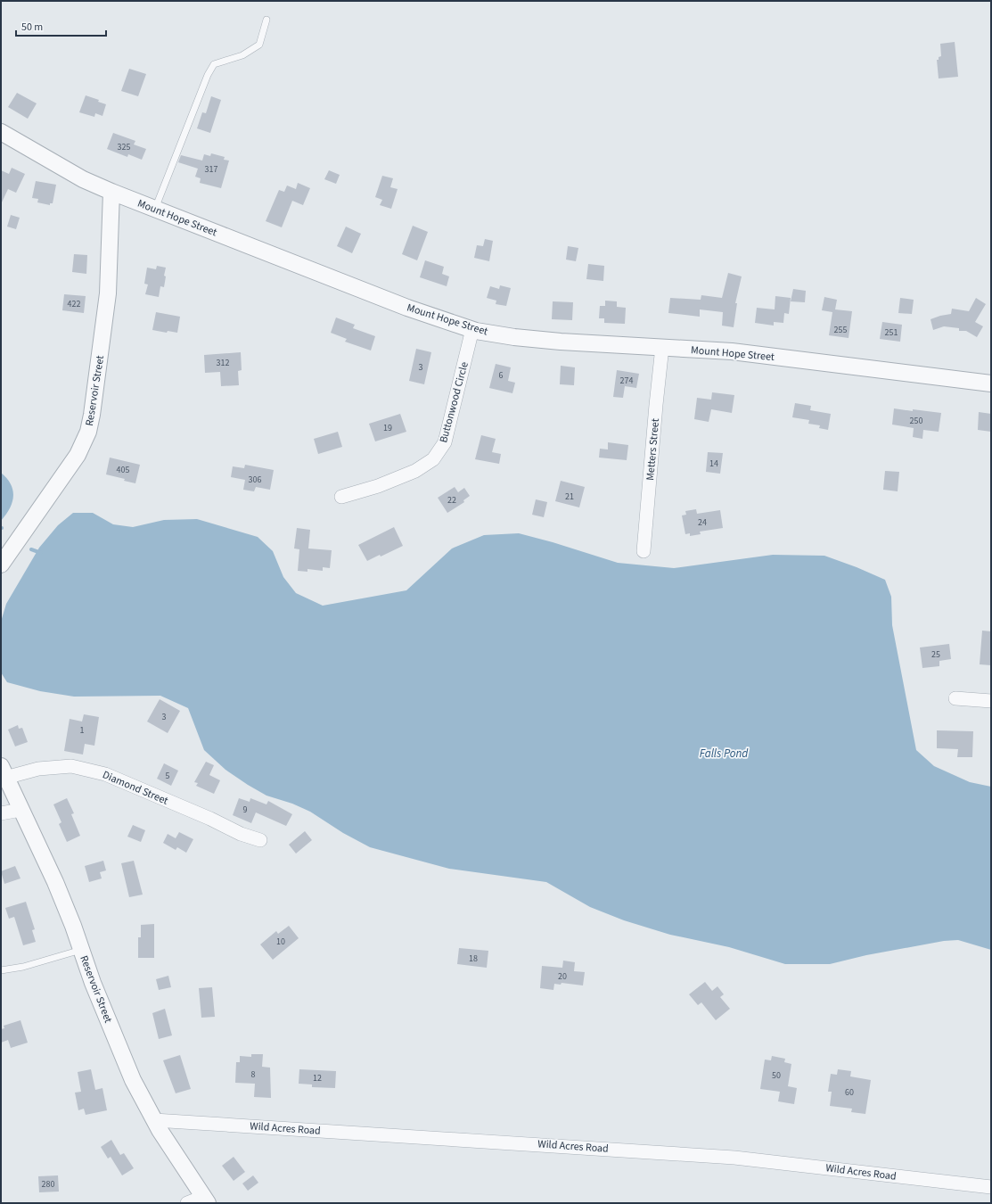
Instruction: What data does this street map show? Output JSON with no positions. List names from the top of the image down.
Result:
{
  "streets": {
    "street": [
      "Mount Hope Street",
      "Reservoir Street",
      "Buttonwood Circle",
      "Metters Street",
      "Diamond Street",
      "Wild Acres Road"
    ]
  },
  "crossings": [
    ["Mount Hope Street", "Reservoir Street"],
    ["Mount Hope Street", "Buttonwood Circle"],
    ["Mount Hope Street", "Metters Street"],
    ["Reservoir Street", "Diamond Street"],
    ["Reservoir Street", "Wild Acres Road"]
  ],
  "water": ["Falls Pond"],
  "house_numbers": [
    "325",
    "317",
    "422",
    "255",
    "251",
    "312",
    "3",
    "6",
    "274",
    "250",
    "19",
    "14",
    "405",
    "306",
    "21",
    "22",
    "24",
    "25",
    "3",
    "1",
    "5",
    "9",
    "10",
    "18",
    "20",
    "8",
    "50",
    "12",
    "60",
    "280"
  ],
  "scale_bar": "50 m"
}
